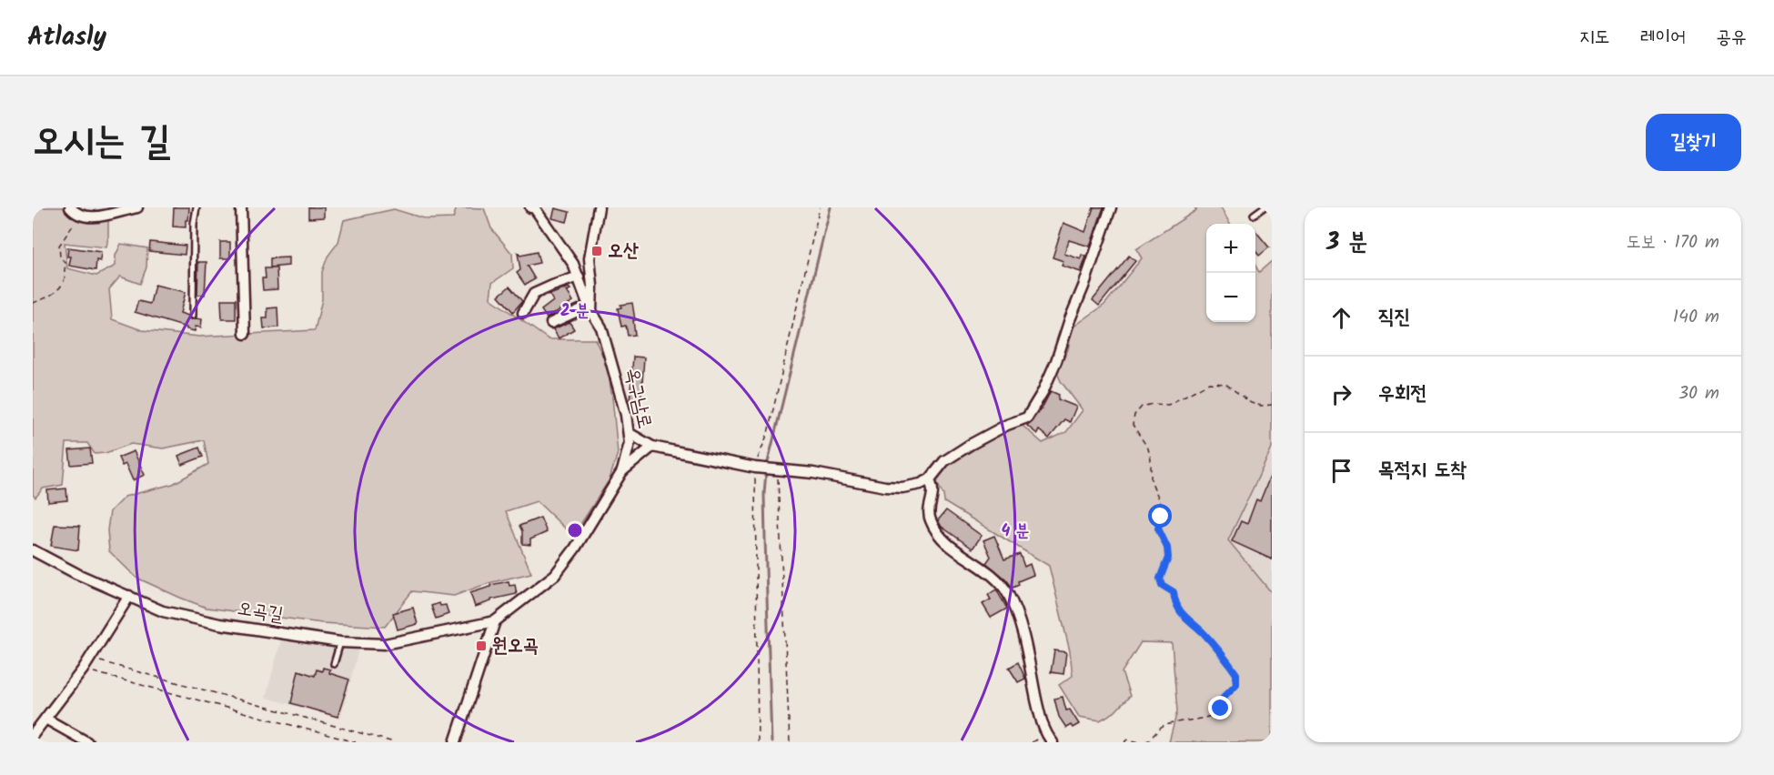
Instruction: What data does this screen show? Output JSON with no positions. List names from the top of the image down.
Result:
{
  "streets": {
    "street": ["옥구남로", "오곡길"]
  },
  "crossings": [
    ["옥구남로", "오곡길"]
  ],
  "places": {
    "transit": ["오산", "원오곡"]
  },
  "page": {
    "header": "Atlasly",
    "nav": ["지도", "레이어", "공유"],
    "title": "오시는 길",
    "buttons": "길찾기",
    "heading": ["3 분", "도보 · 170 m"],
    "map_buttons": ["+", "−"],
    "list": [
      ["직진", "140 m"],
      ["우회전", "30 m"],
      "목적지 도착"
    ]
  },
  "rings": ["2 분", "4 분"]
}
